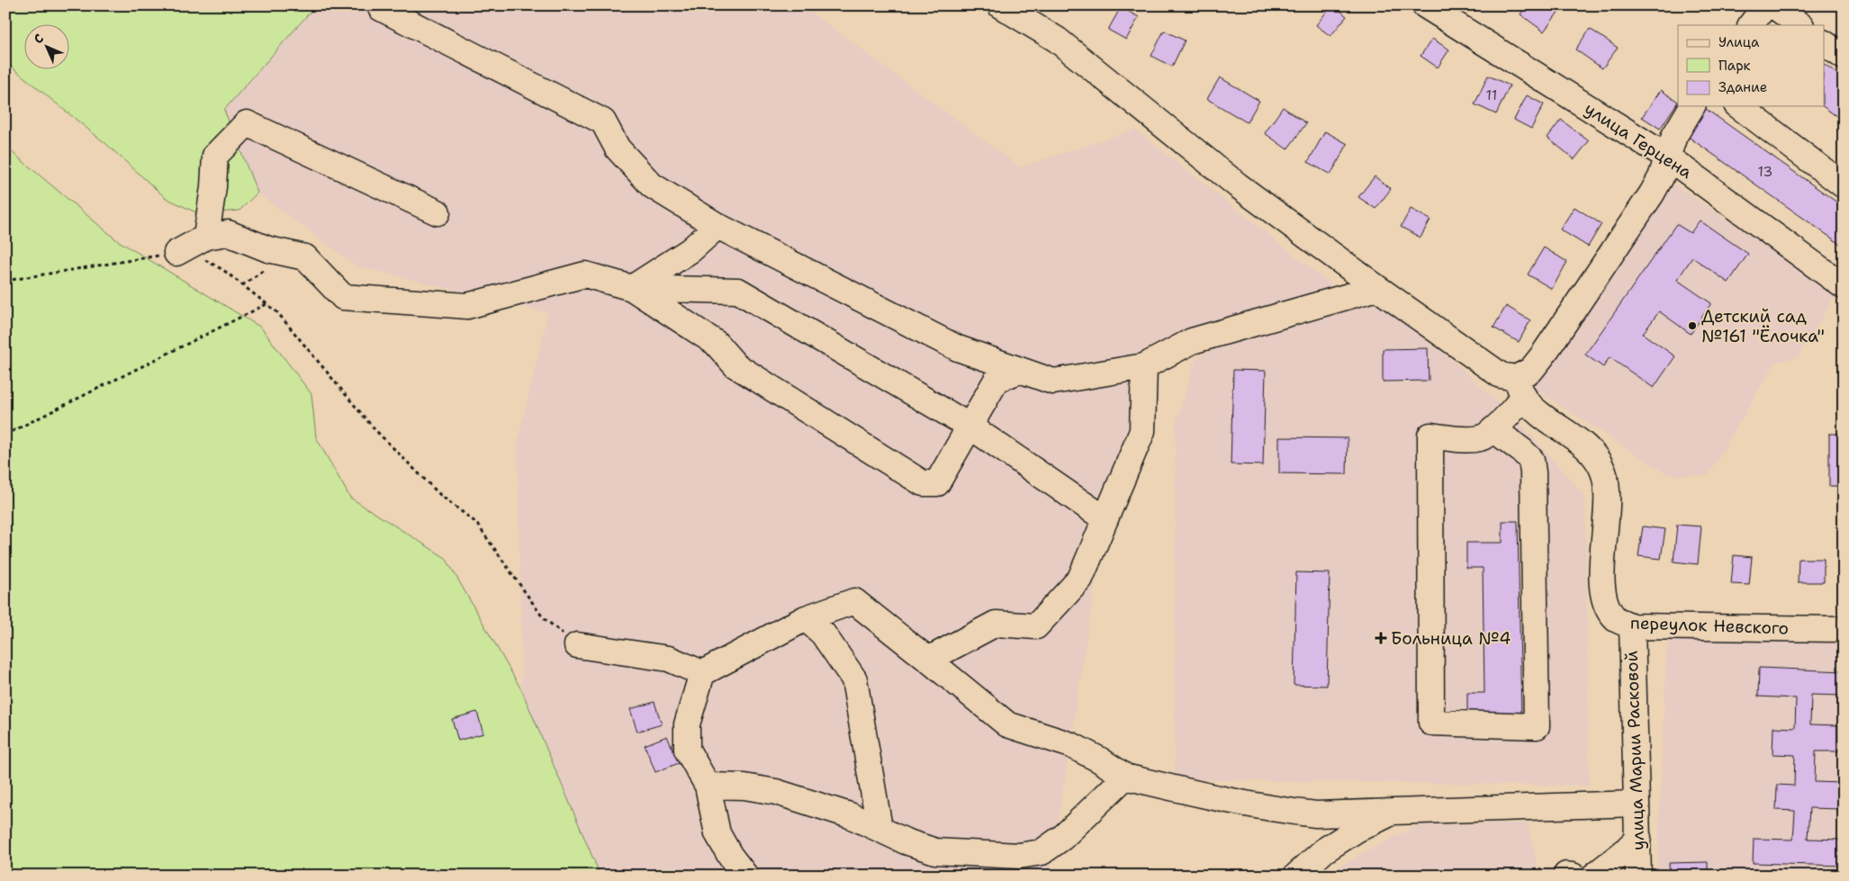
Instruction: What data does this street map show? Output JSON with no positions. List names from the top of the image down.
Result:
{
  "streets": {
    "street": ["улица Герцена", "переулок Невского", "улица Марии Расковой"]
  },
  "crossings": [
    ["переулок Невского", "улица Марии Расковой"]
  ],
  "places": {
    "other": ["Детский сад №161 \"Ёлочка\""],
    "health": ["Больница №4"]
  },
  "house_numbers": ["11", "13"],
  "legend": ["Улица", "Парк", "Здание"],
  "north": "top left"
}
